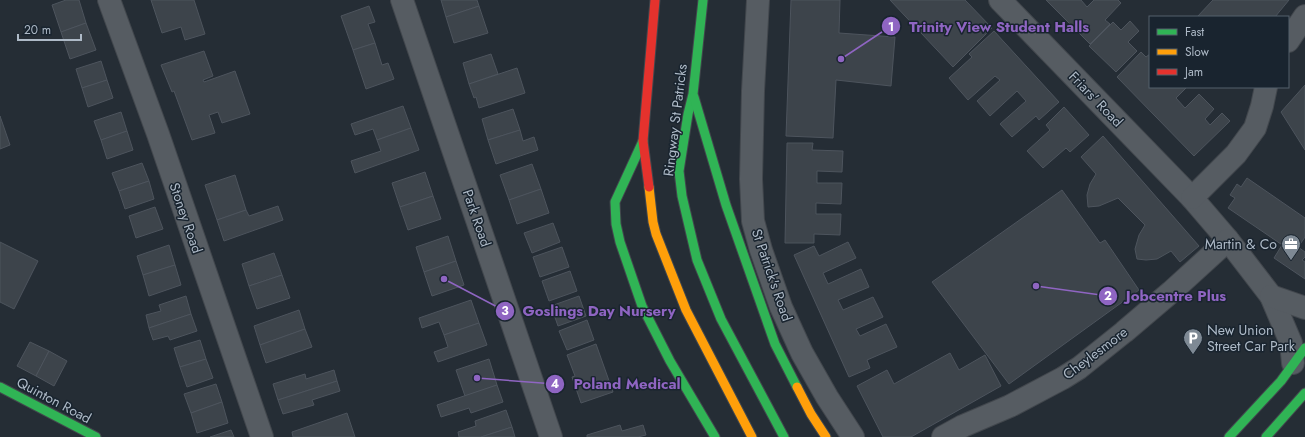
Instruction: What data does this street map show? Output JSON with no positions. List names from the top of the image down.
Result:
{
  "streets": {
    "main road": ["Ringway St Patricks", "Quinton Road"],
    "street": [
      "Friars' Road",
      "Stoney Road",
      "Park Road",
      "St Patrick's Road",
      "Cheylesmore"
    ]
  },
  "crossings": [
    ["Friars' Road", "Cheylesmore"]
  ],
  "places": {
    "other": [
      "Trinity View Student Halls",
      "Goslings Day Nursery",
      "Jobcentre Plus",
      "Poland Medical"
    ],
    "office": ["Martin & Co"],
    "parking": ["New Union Street Car Park"]
  },
  "legend": ["Fast", "Slow", "Jam"],
  "scale_bar": "20 m"
}
